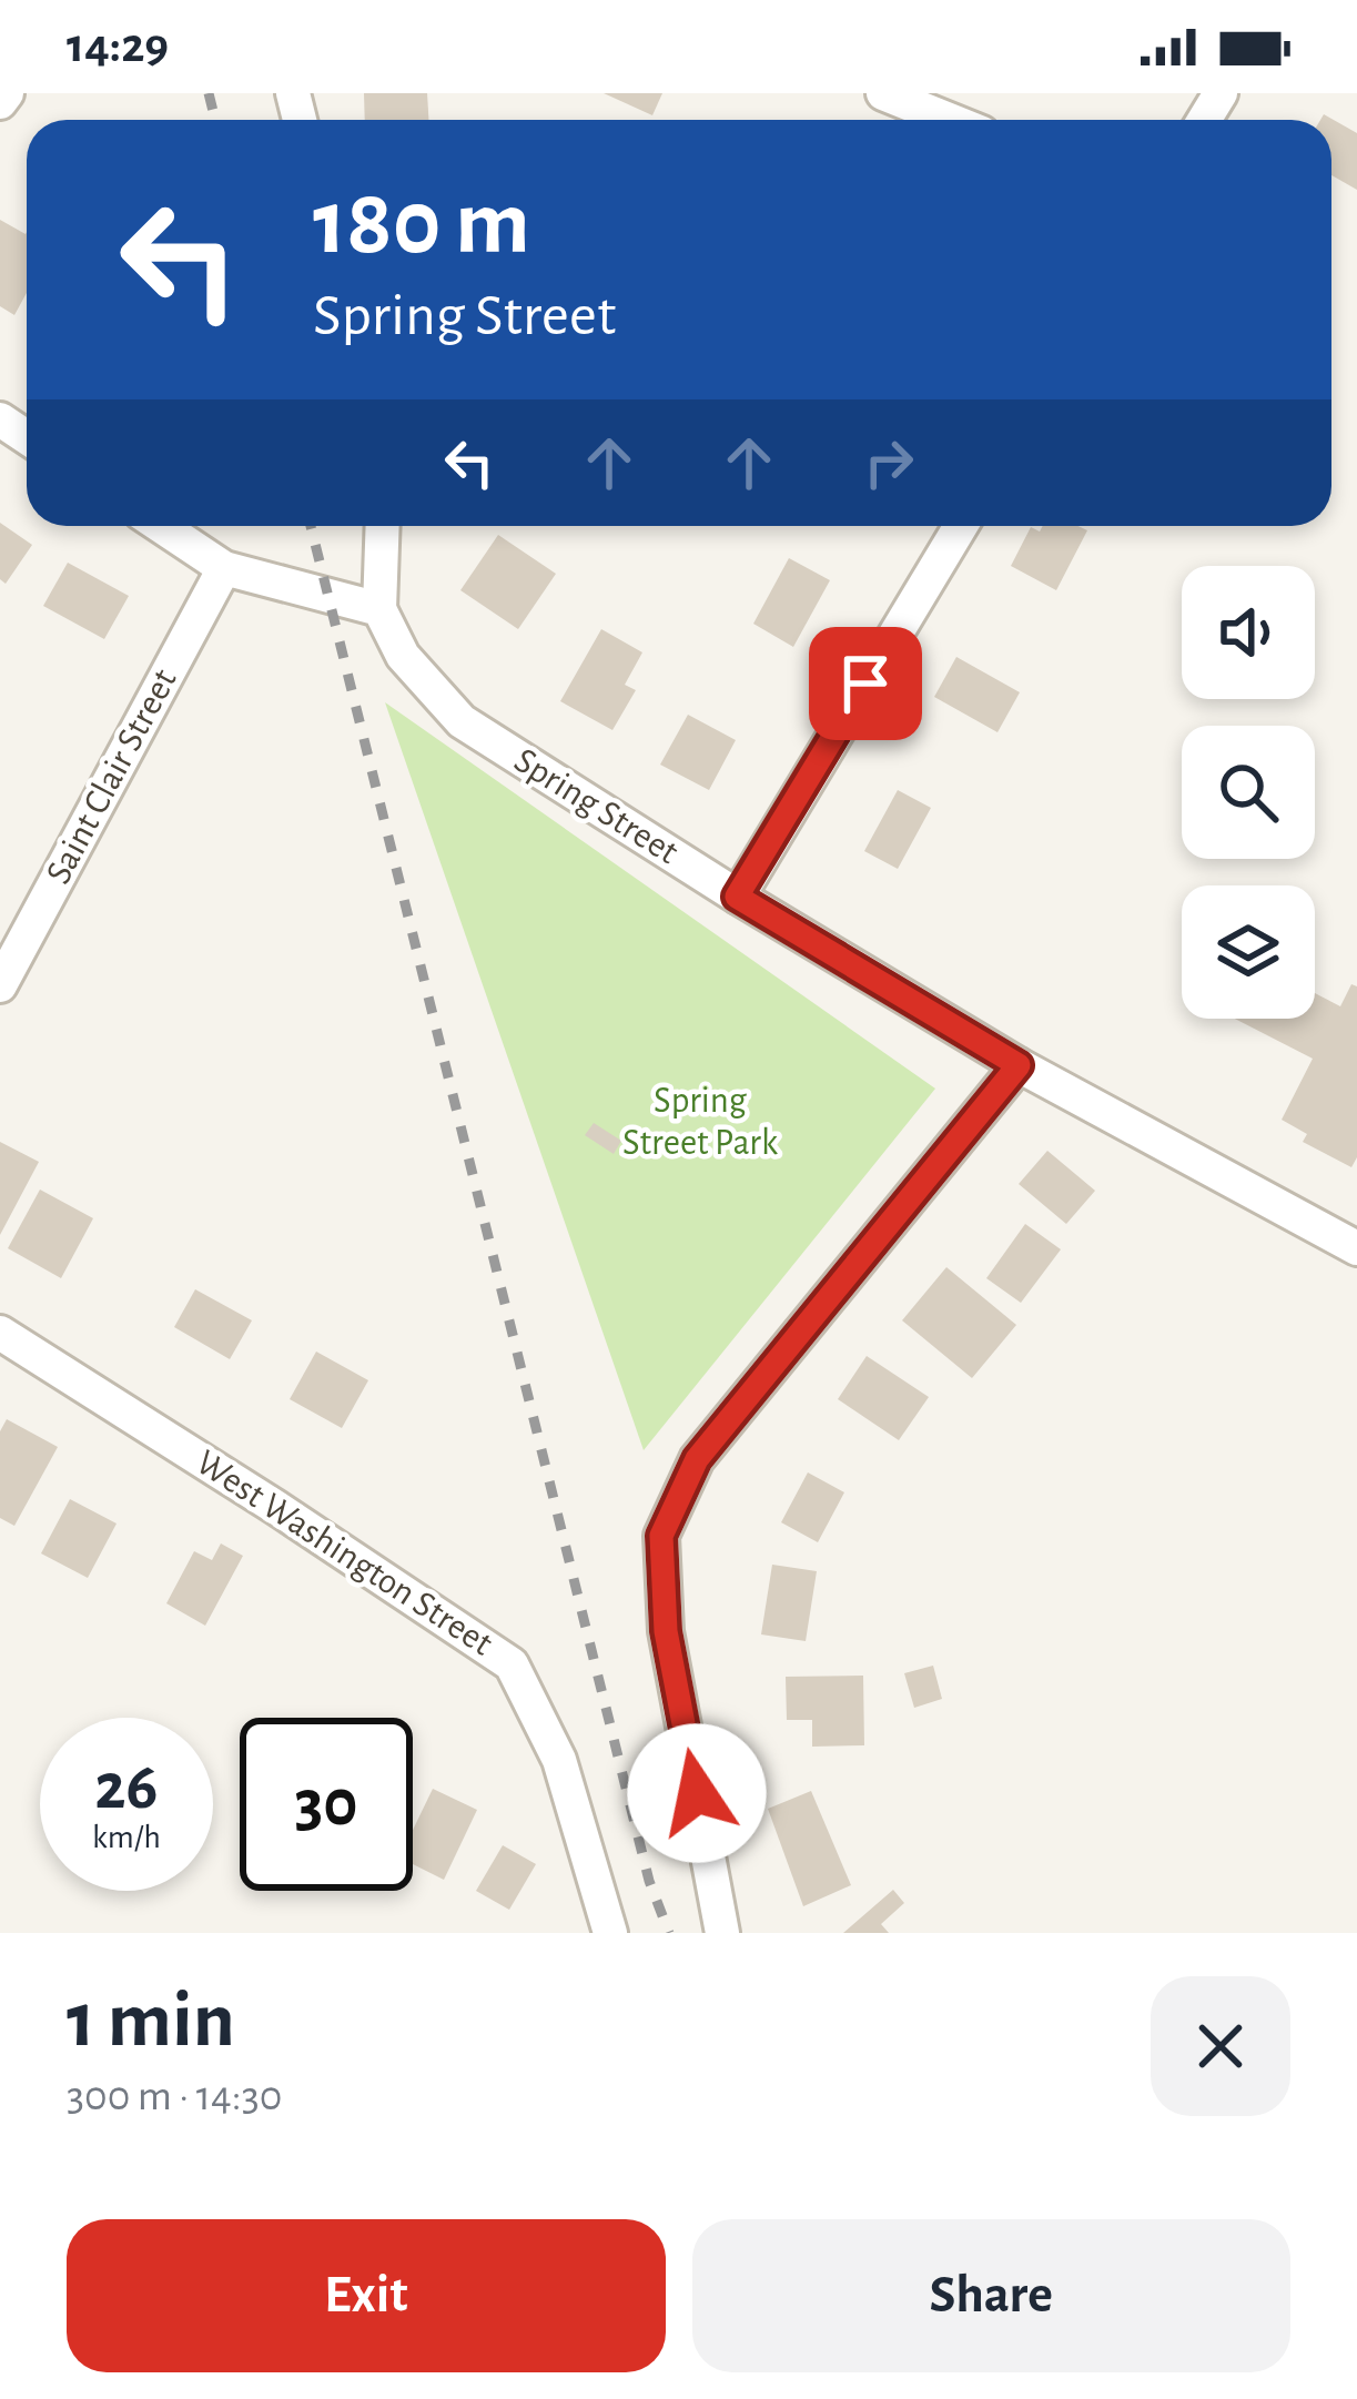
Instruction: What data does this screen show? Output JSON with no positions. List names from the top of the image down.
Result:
{
  "streets": {
    "street": ["Saint Clair Street", "Spring Street", "West Washington Street"]
  },
  "parks": ["Spring Street Park"],
  "page": {
    "status": "14:29",
    "turn": ["180 m", "Spring Street"],
    "speed": "26 km/h",
    "limit": "30",
    "heading": ["1 min", "300 m · 14:30"],
    "buttons": ["Exit", "Share"]
  }
}
